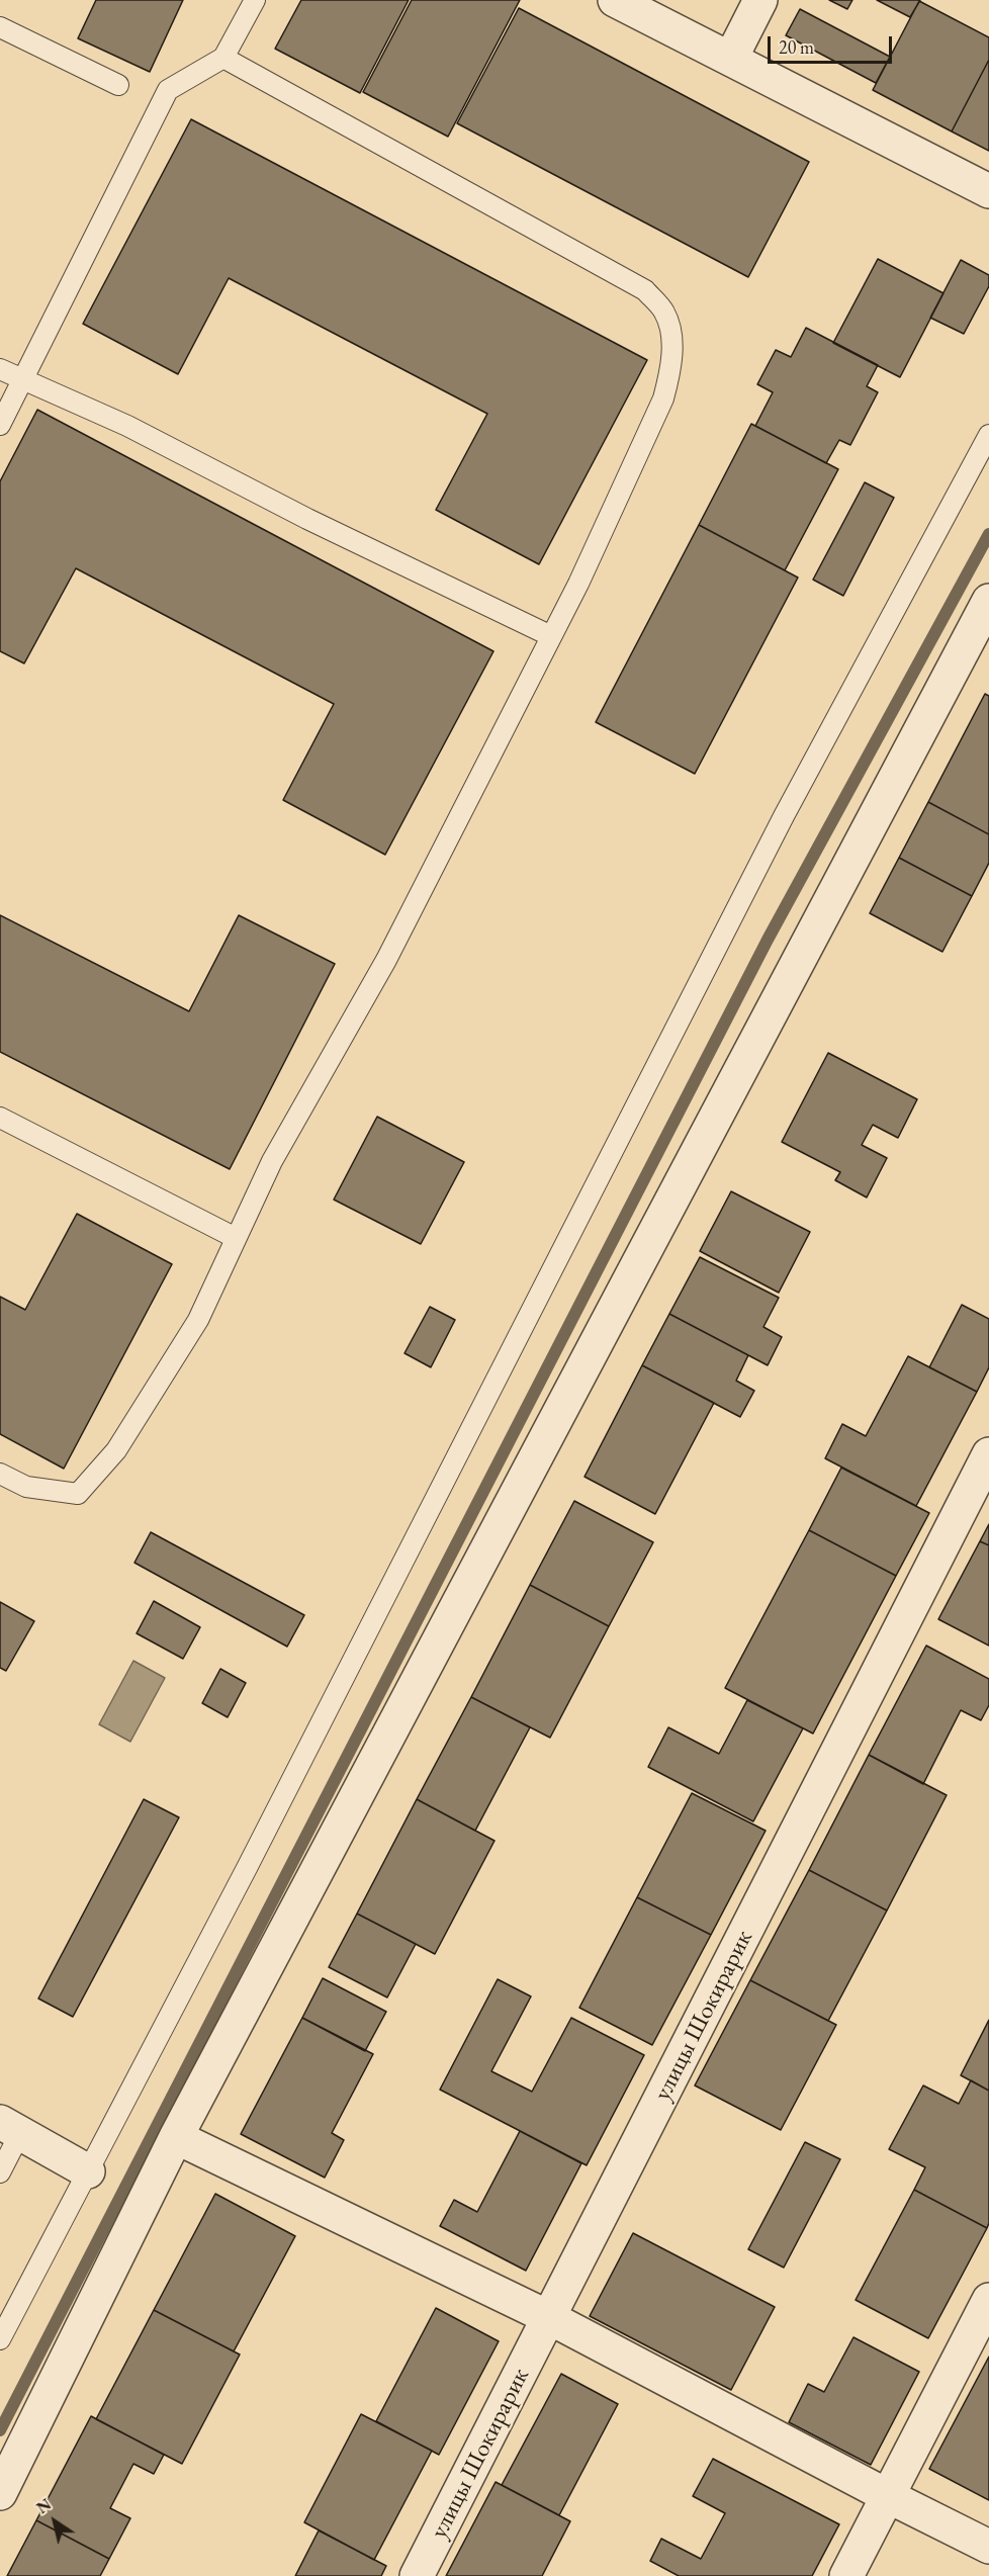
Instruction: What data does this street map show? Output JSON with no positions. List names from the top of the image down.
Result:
{
  "streets": {
    "street": ["улицы Шокирарик"]
  },
  "scale_bar": "20 m",
  "north": "top left"
}
